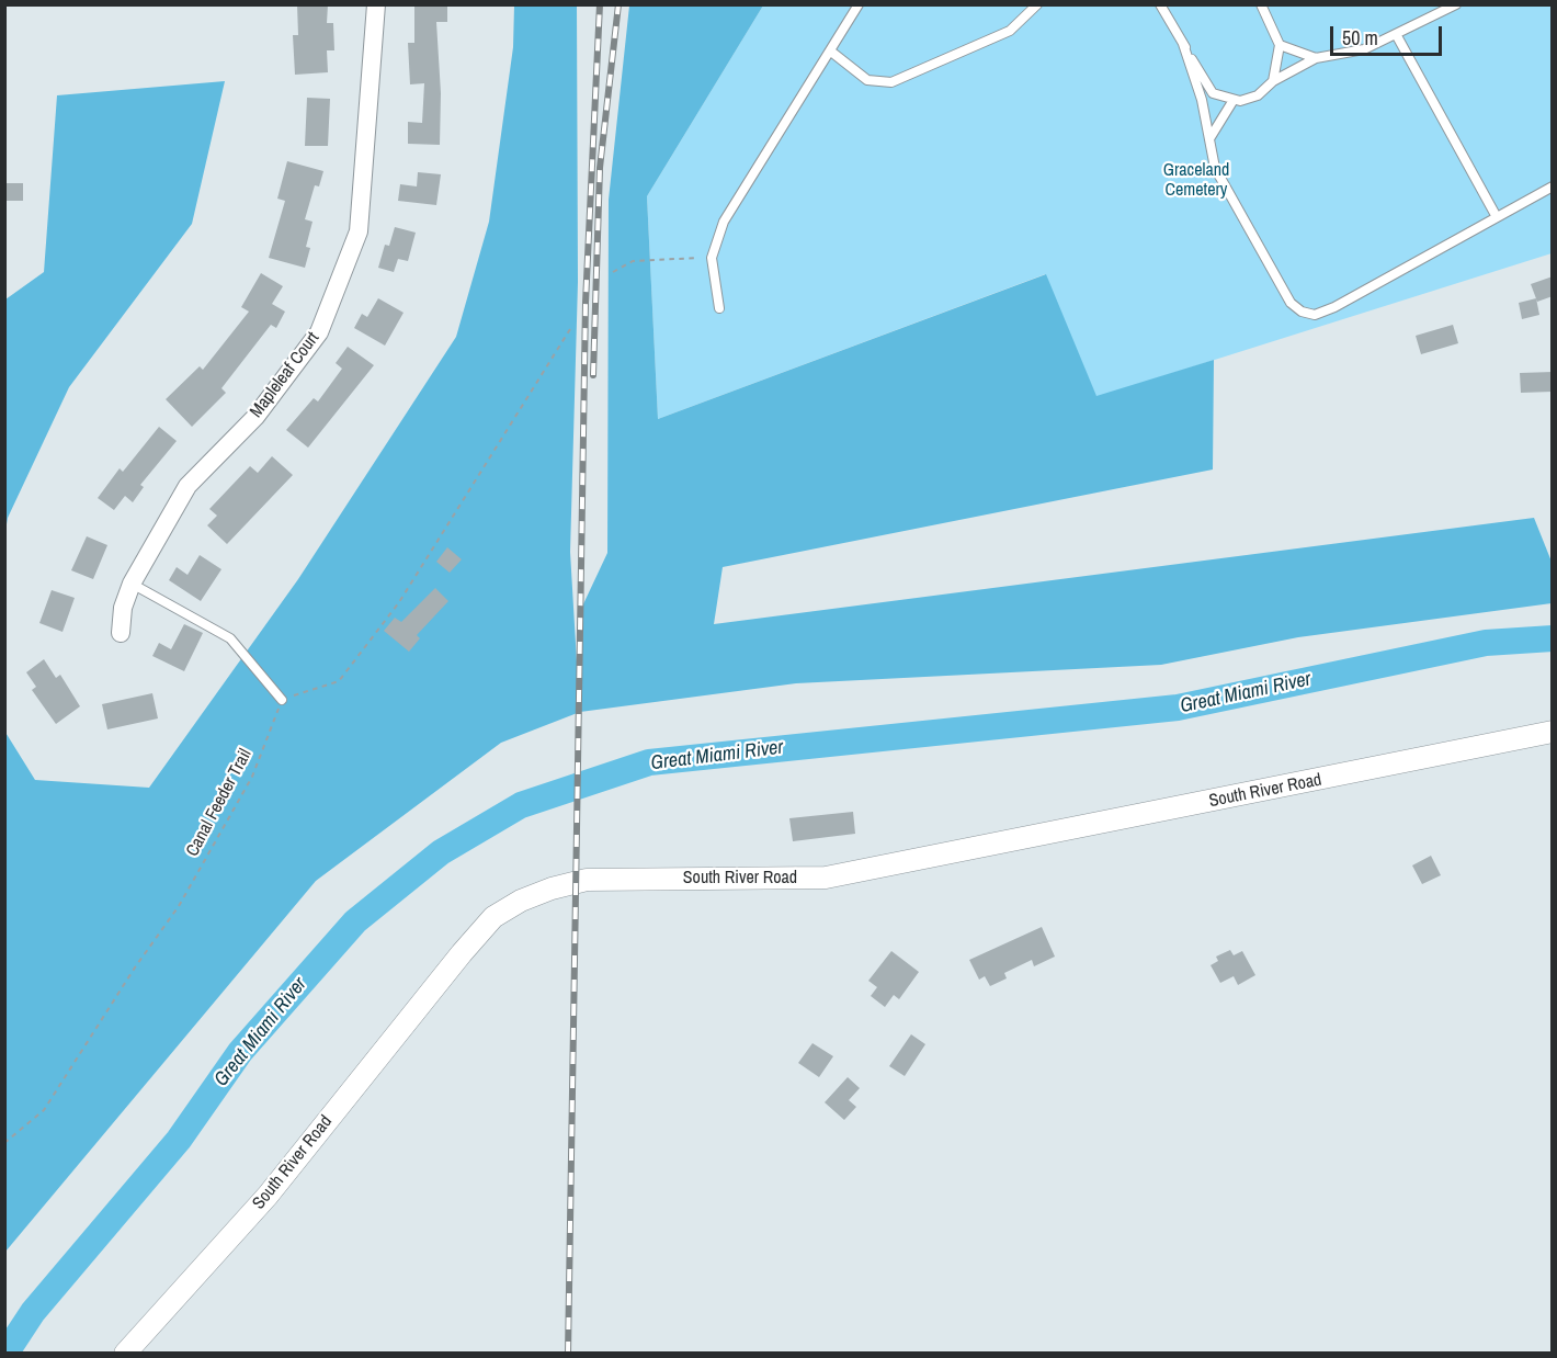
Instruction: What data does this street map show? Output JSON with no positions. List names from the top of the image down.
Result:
{
  "streets": {
    "street": ["Mapleleaf Court", "South River Road"],
    "path": ["Canal Feeder Trail"]
  },
  "water": ["Great Miami River"],
  "parks": ["Graceland Cemetery"],
  "scale_bar": "50 m"
}
